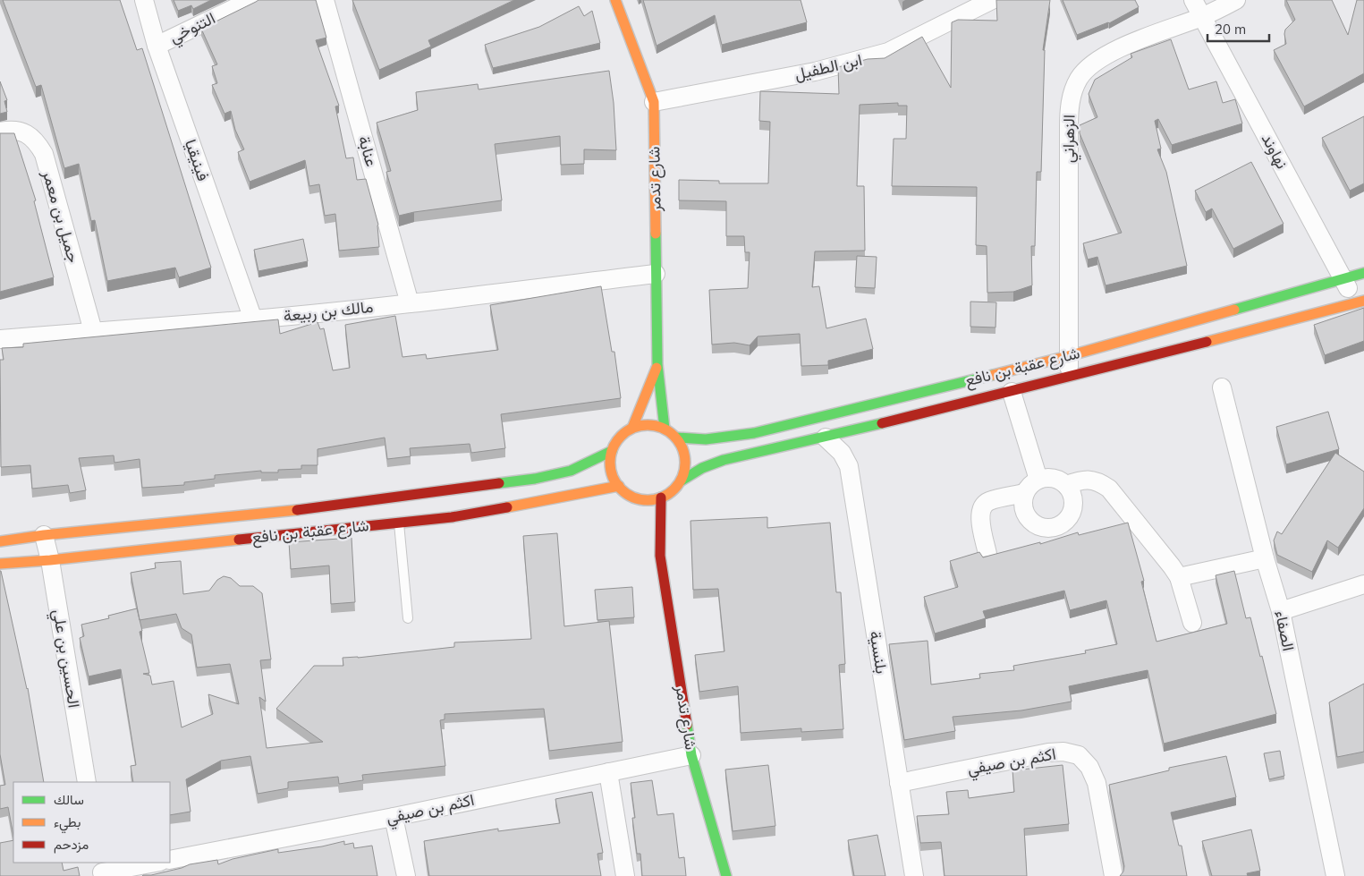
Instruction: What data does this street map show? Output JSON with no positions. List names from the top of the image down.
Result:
{
  "streets": {
    "street": [
      "التنوخي",
      "ابن الطفيل",
      "الزهراني",
      "عنابة",
      "نهاوند",
      "فينيقيا",
      "شارع تدمر",
      "جميل بن معمر",
      "مالك بن ربيعة",
      "شارع عقبة بن نافع",
      "الصفاء",
      "بلنسية",
      "الحسين بن علي",
      "اكثم بن صيفي"
    ]
  },
  "crossings": [
    ["التنوخي", "فينيقيا"],
    ["ابن الطفيل", "شارع تدمر"],
    ["الزهراني", "نهاوند"],
    ["الزهراني", "شارع عقبة بن نافع"],
    ["عنابة", "مالك بن ربيعة"],
    ["نهاوند", "شارع عقبة بن نافع"],
    ["فينيقيا", "مالك بن ربيعة"],
    ["شارع تدمر", "مالك بن ربيعة"],
    ["شارع تدمر", "شارع عقبة بن نافع"],
    ["شارع تدمر", "اكثم بن صيفي"],
    ["جميل بن معمر", "مالك بن ربيعة"],
    ["شارع عقبة بن نافع", "بلنسية"],
    ["شارع عقبة بن نافع", "الحسين بن علي"],
    ["بلنسية", "اكثم بن صيفي"]
  ],
  "legend": ["سالك", "بطيء", "مزدحم"],
  "scale_bar": "20 m"
}
